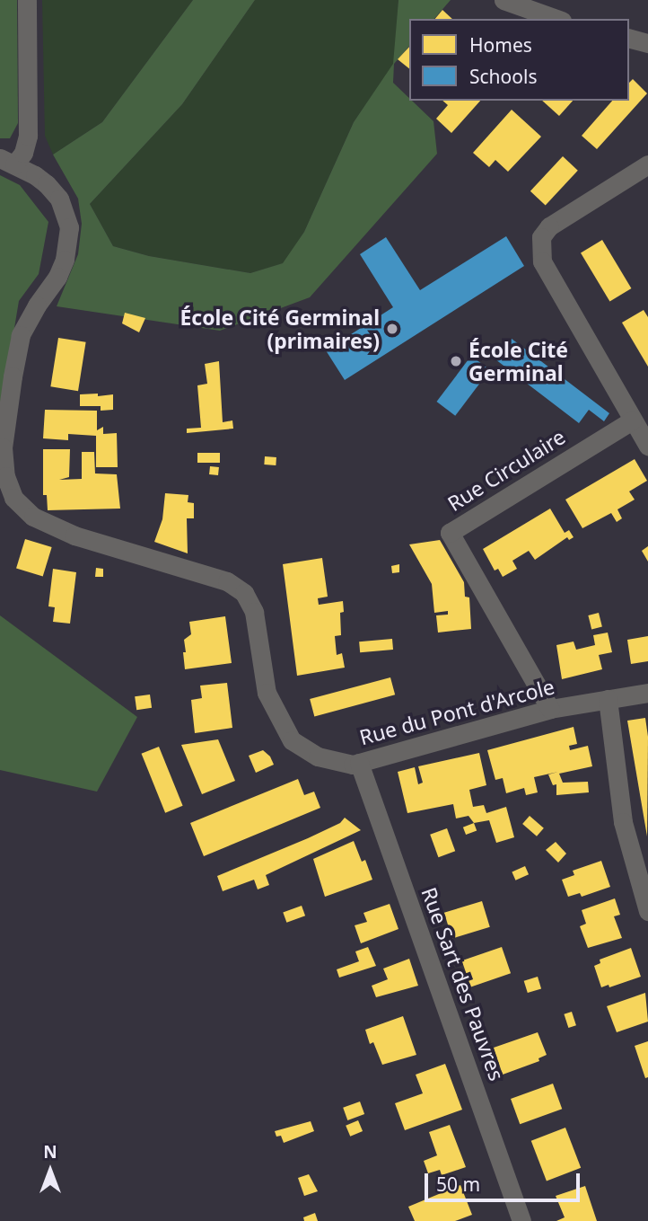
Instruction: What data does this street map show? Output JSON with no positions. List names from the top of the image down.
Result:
{
  "streets": {
    "street": ["Rue Circulaire", "Rue du Pont d'Arcole", "Rue Sart des Pauvres"]
  },
  "crossings": [
    ["Rue Circulaire", "Rue du Pont d'Arcole"],
    ["Rue du Pont d'Arcole", "Rue Sart des Pauvres"]
  ],
  "places": ["École Cité Germinal (primaires)", "École Cité Germinal"],
  "legend": ["Homes", "Schools"],
  "scale_bar": "50 m",
  "north": "top"
}
